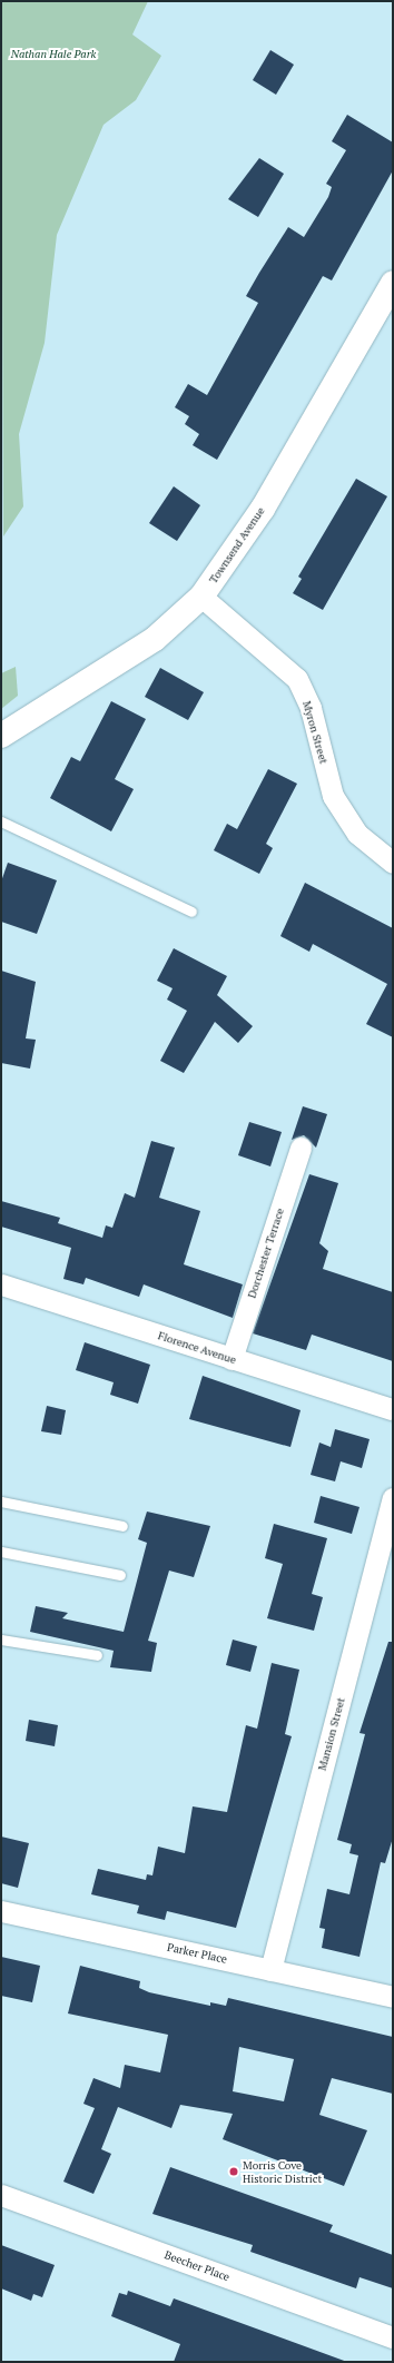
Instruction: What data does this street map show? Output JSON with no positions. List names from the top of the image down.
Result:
{
  "streets": {
    "main road": ["Townsend Avenue"],
    "street": [
      "Myron Street",
      "Dorchester Terrace",
      "Florence Avenue",
      "Mansion Street",
      "Parker Place",
      "Beecher Place"
    ]
  },
  "crossings": [
    ["Townsend Avenue", "Myron Street"],
    ["Dorchester Terrace", "Florence Avenue"],
    ["Mansion Street", "Parker Place"]
  ],
  "parks": ["Nathan Hale Park"],
  "places": ["Morris Cove Historic District"]
}
